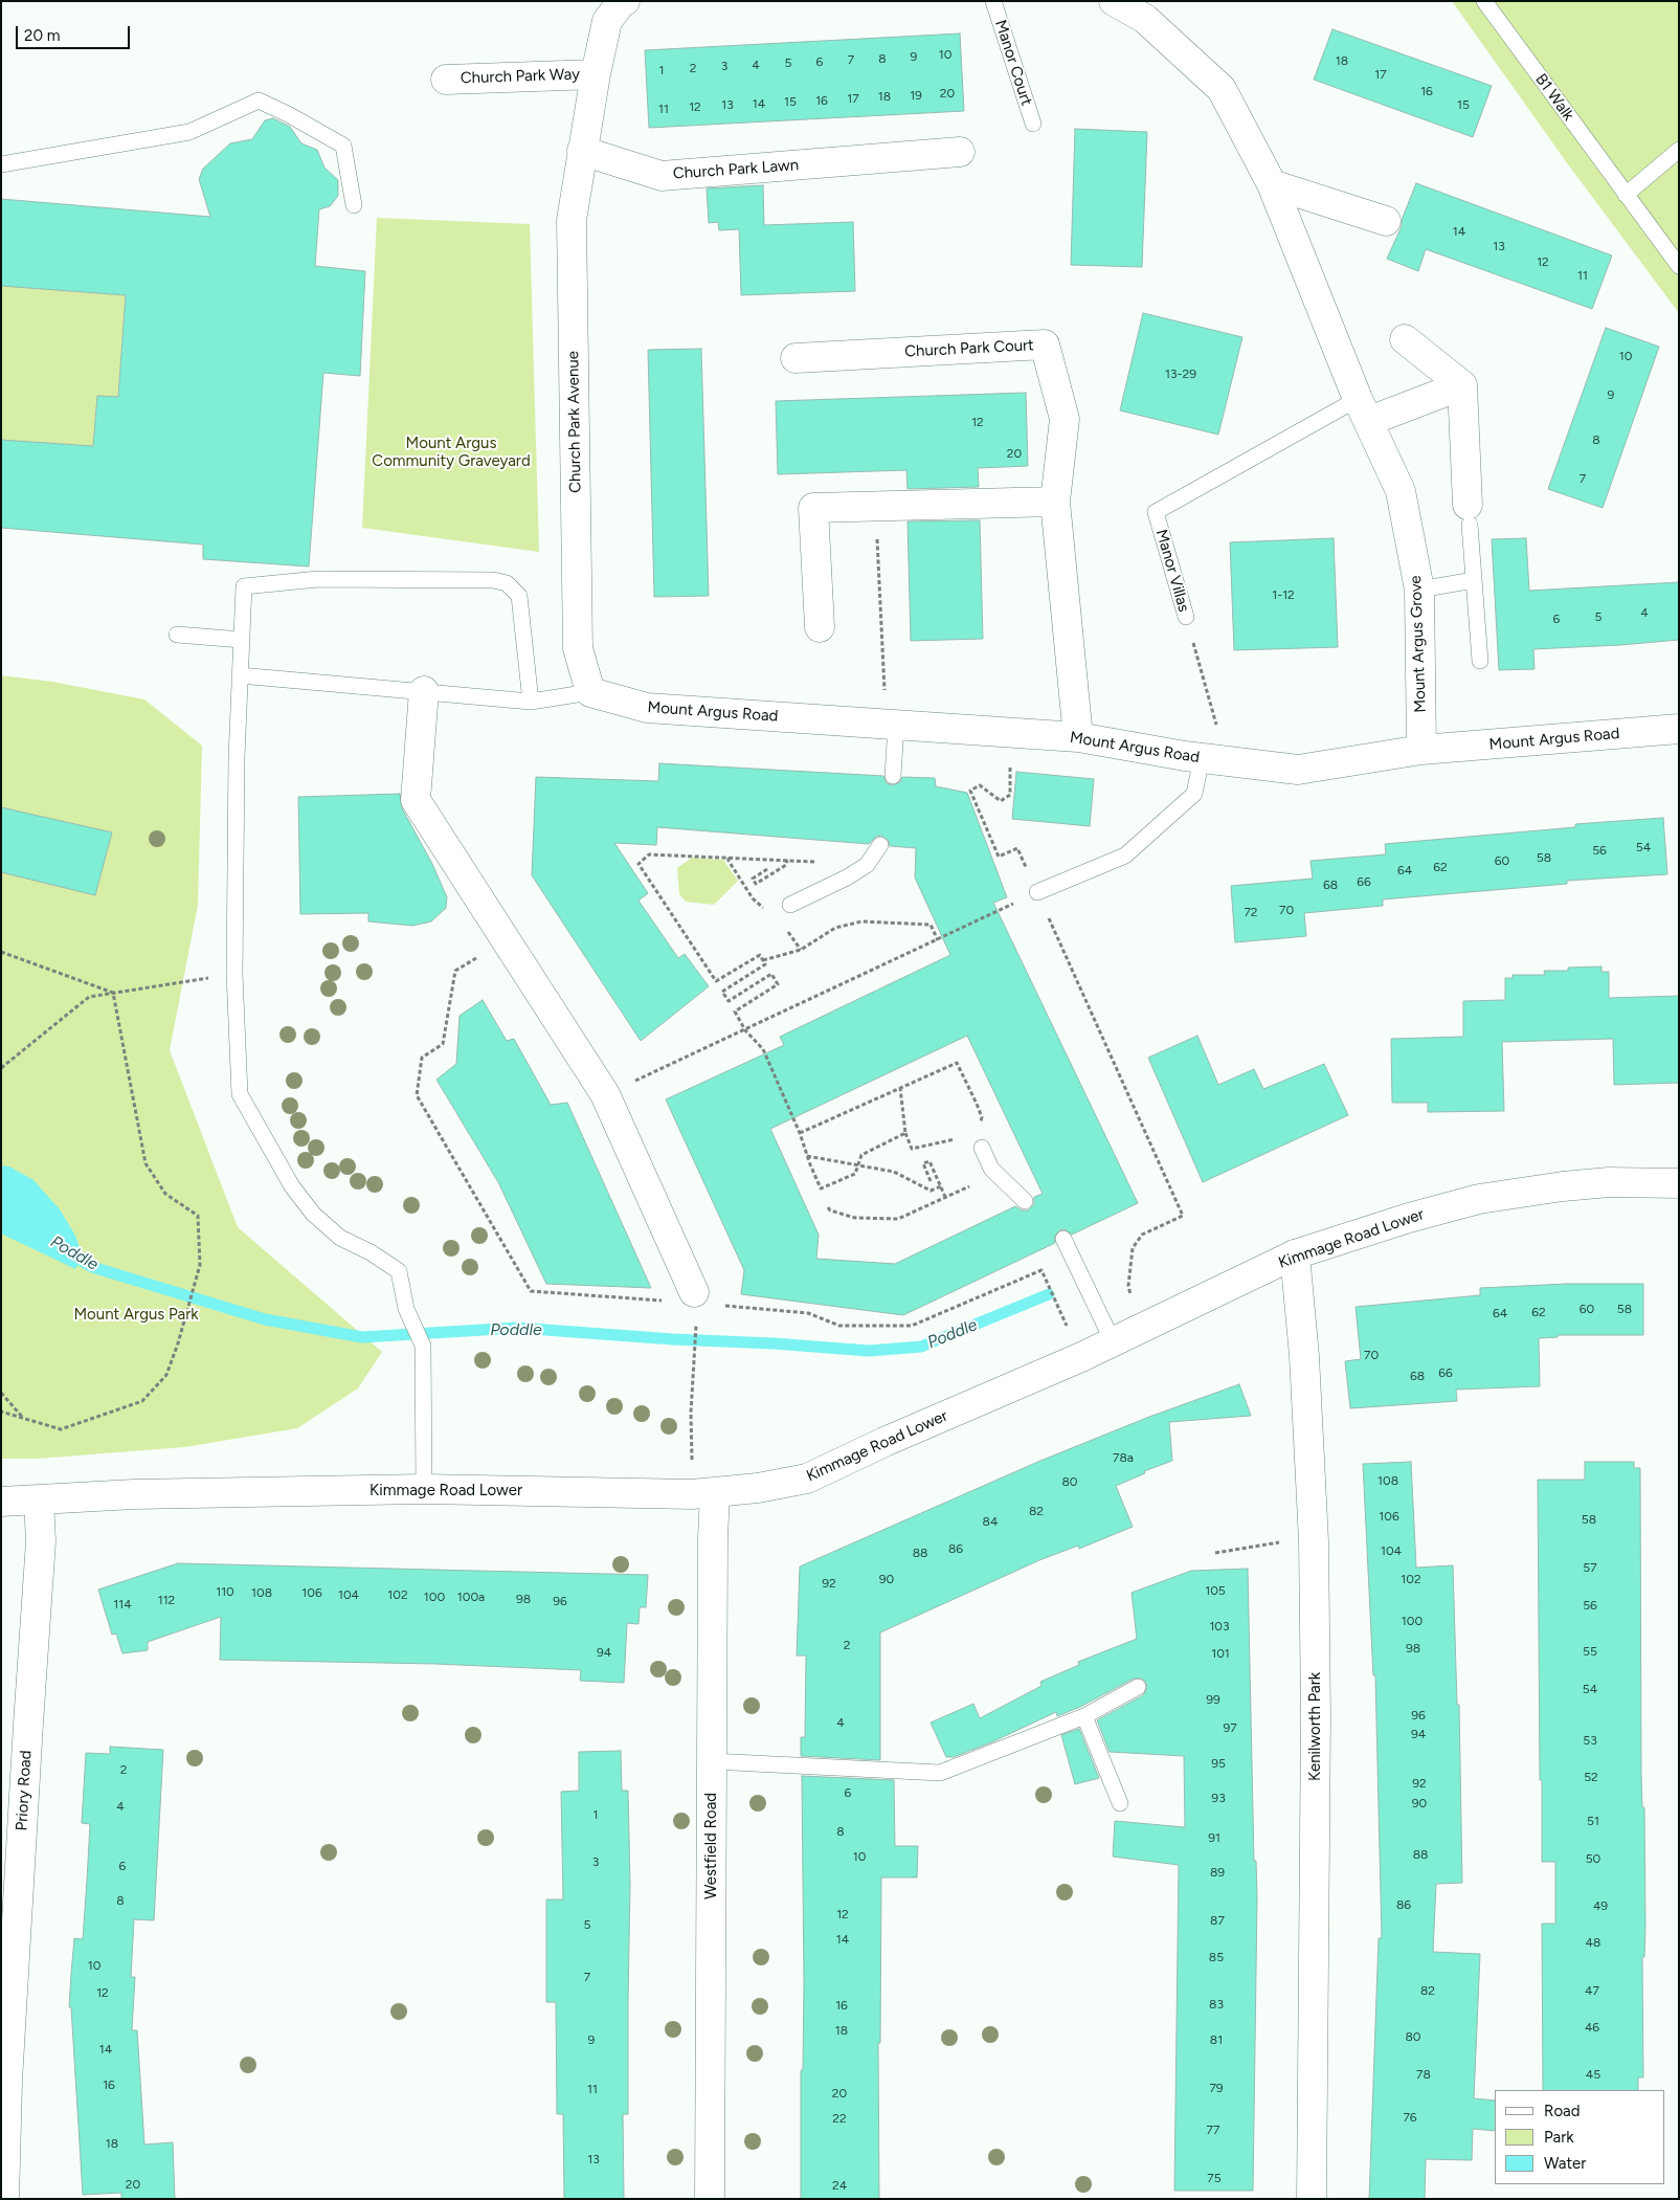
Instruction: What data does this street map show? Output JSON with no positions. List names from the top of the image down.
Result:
{
  "streets": {
    "street": [
      "Church Park Way",
      "Church Park Lawn",
      "Church Park Court",
      "Church Park Avenue",
      "Mount Argus Grove",
      "Mount Argus Road",
      "Kimmage Road Lower",
      "Kenilworth Park",
      "Priory Road",
      "Westfield Road"
    ],
    "lane": ["Manor Court", "B1 Walk", "Manor Villas"]
  },
  "crossings": [
    ["Church Park Lawn", "Church Park Avenue"],
    ["Church Park Court", "Mount Argus Road"],
    ["Church Park Avenue", "Mount Argus Road"],
    ["Manor Villas", "Mount Argus Grove"],
    ["Manor Villas", "Mount Argus Road"],
    ["Mount Argus Grove", "Mount Argus Road"],
    ["Kimmage Road Lower", "Kenilworth Park"],
    ["Kimmage Road Lower", "Priory Road"],
    ["Kimmage Road Lower", "Westfield Road"]
  ],
  "water": ["Poddle"],
  "parks": ["Mount Argus Community Graveyard", "Mount Argus Park"],
  "house_numbers": [
    "10",
    "9",
    "8",
    "7",
    "18",
    "6",
    "5",
    "4",
    "3",
    "2",
    "1",
    "17",
    "16",
    "20",
    "19",
    "18",
    "17",
    "16",
    "15",
    "14",
    "13",
    "15",
    "12",
    "11",
    "14",
    "13",
    "12",
    "11",
    "10",
    "13-29",
    "9",
    "12",
    "8",
    "20",
    "7",
    "1-12",
    "4",
    "5",
    "6",
    "54",
    "56",
    "58",
    "60",
    "62",
    "64",
    "66",
    "68",
    "70",
    "72",
    "60",
    "58",
    "62",
    "64",
    "70",
    "66",
    "68",
    "78a",
    "108",
    "80",
    "82",
    "106",
    "58",
    "84",
    "86",
    "104",
    "88",
    "57",
    "90",
    "102",
    "92",
    "105",
    "110",
    "108",
    "106",
    "104",
    "102",
    "100",
    "100a",
    "98",
    "112",
    "96",
    "114",
    "56",
    "100",
    "103",
    "2",
    "98",
    "55",
    "94",
    "101",
    "54",
    "99",
    "96",
    "4",
    "97",
    "94",
    "53",
    "95",
    "2",
    "52",
    "92",
    "6",
    "93",
    "90",
    "4",
    "1",
    "51",
    "8",
    "91",
    "88",
    "10",
    "50",
    "3",
    "6",
    "89",
    "8",
    "86",
    "49",
    "12",
    "87",
    "5",
    "14",
    "48",
    "85",
    "10",
    "7",
    "82",
    "47",
    "12",
    "83",
    "16",
    "46",
    "18",
    "80",
    "9",
    "81",
    "14",
    "78",
    "45",
    "16",
    "79",
    "11",
    "20",
    "76",
    "22",
    "77",
    "18",
    "13",
    "75",
    "20",
    "24"
  ],
  "legend": ["Road", "Park", "Water"],
  "scale_bar": "20 m"
}
